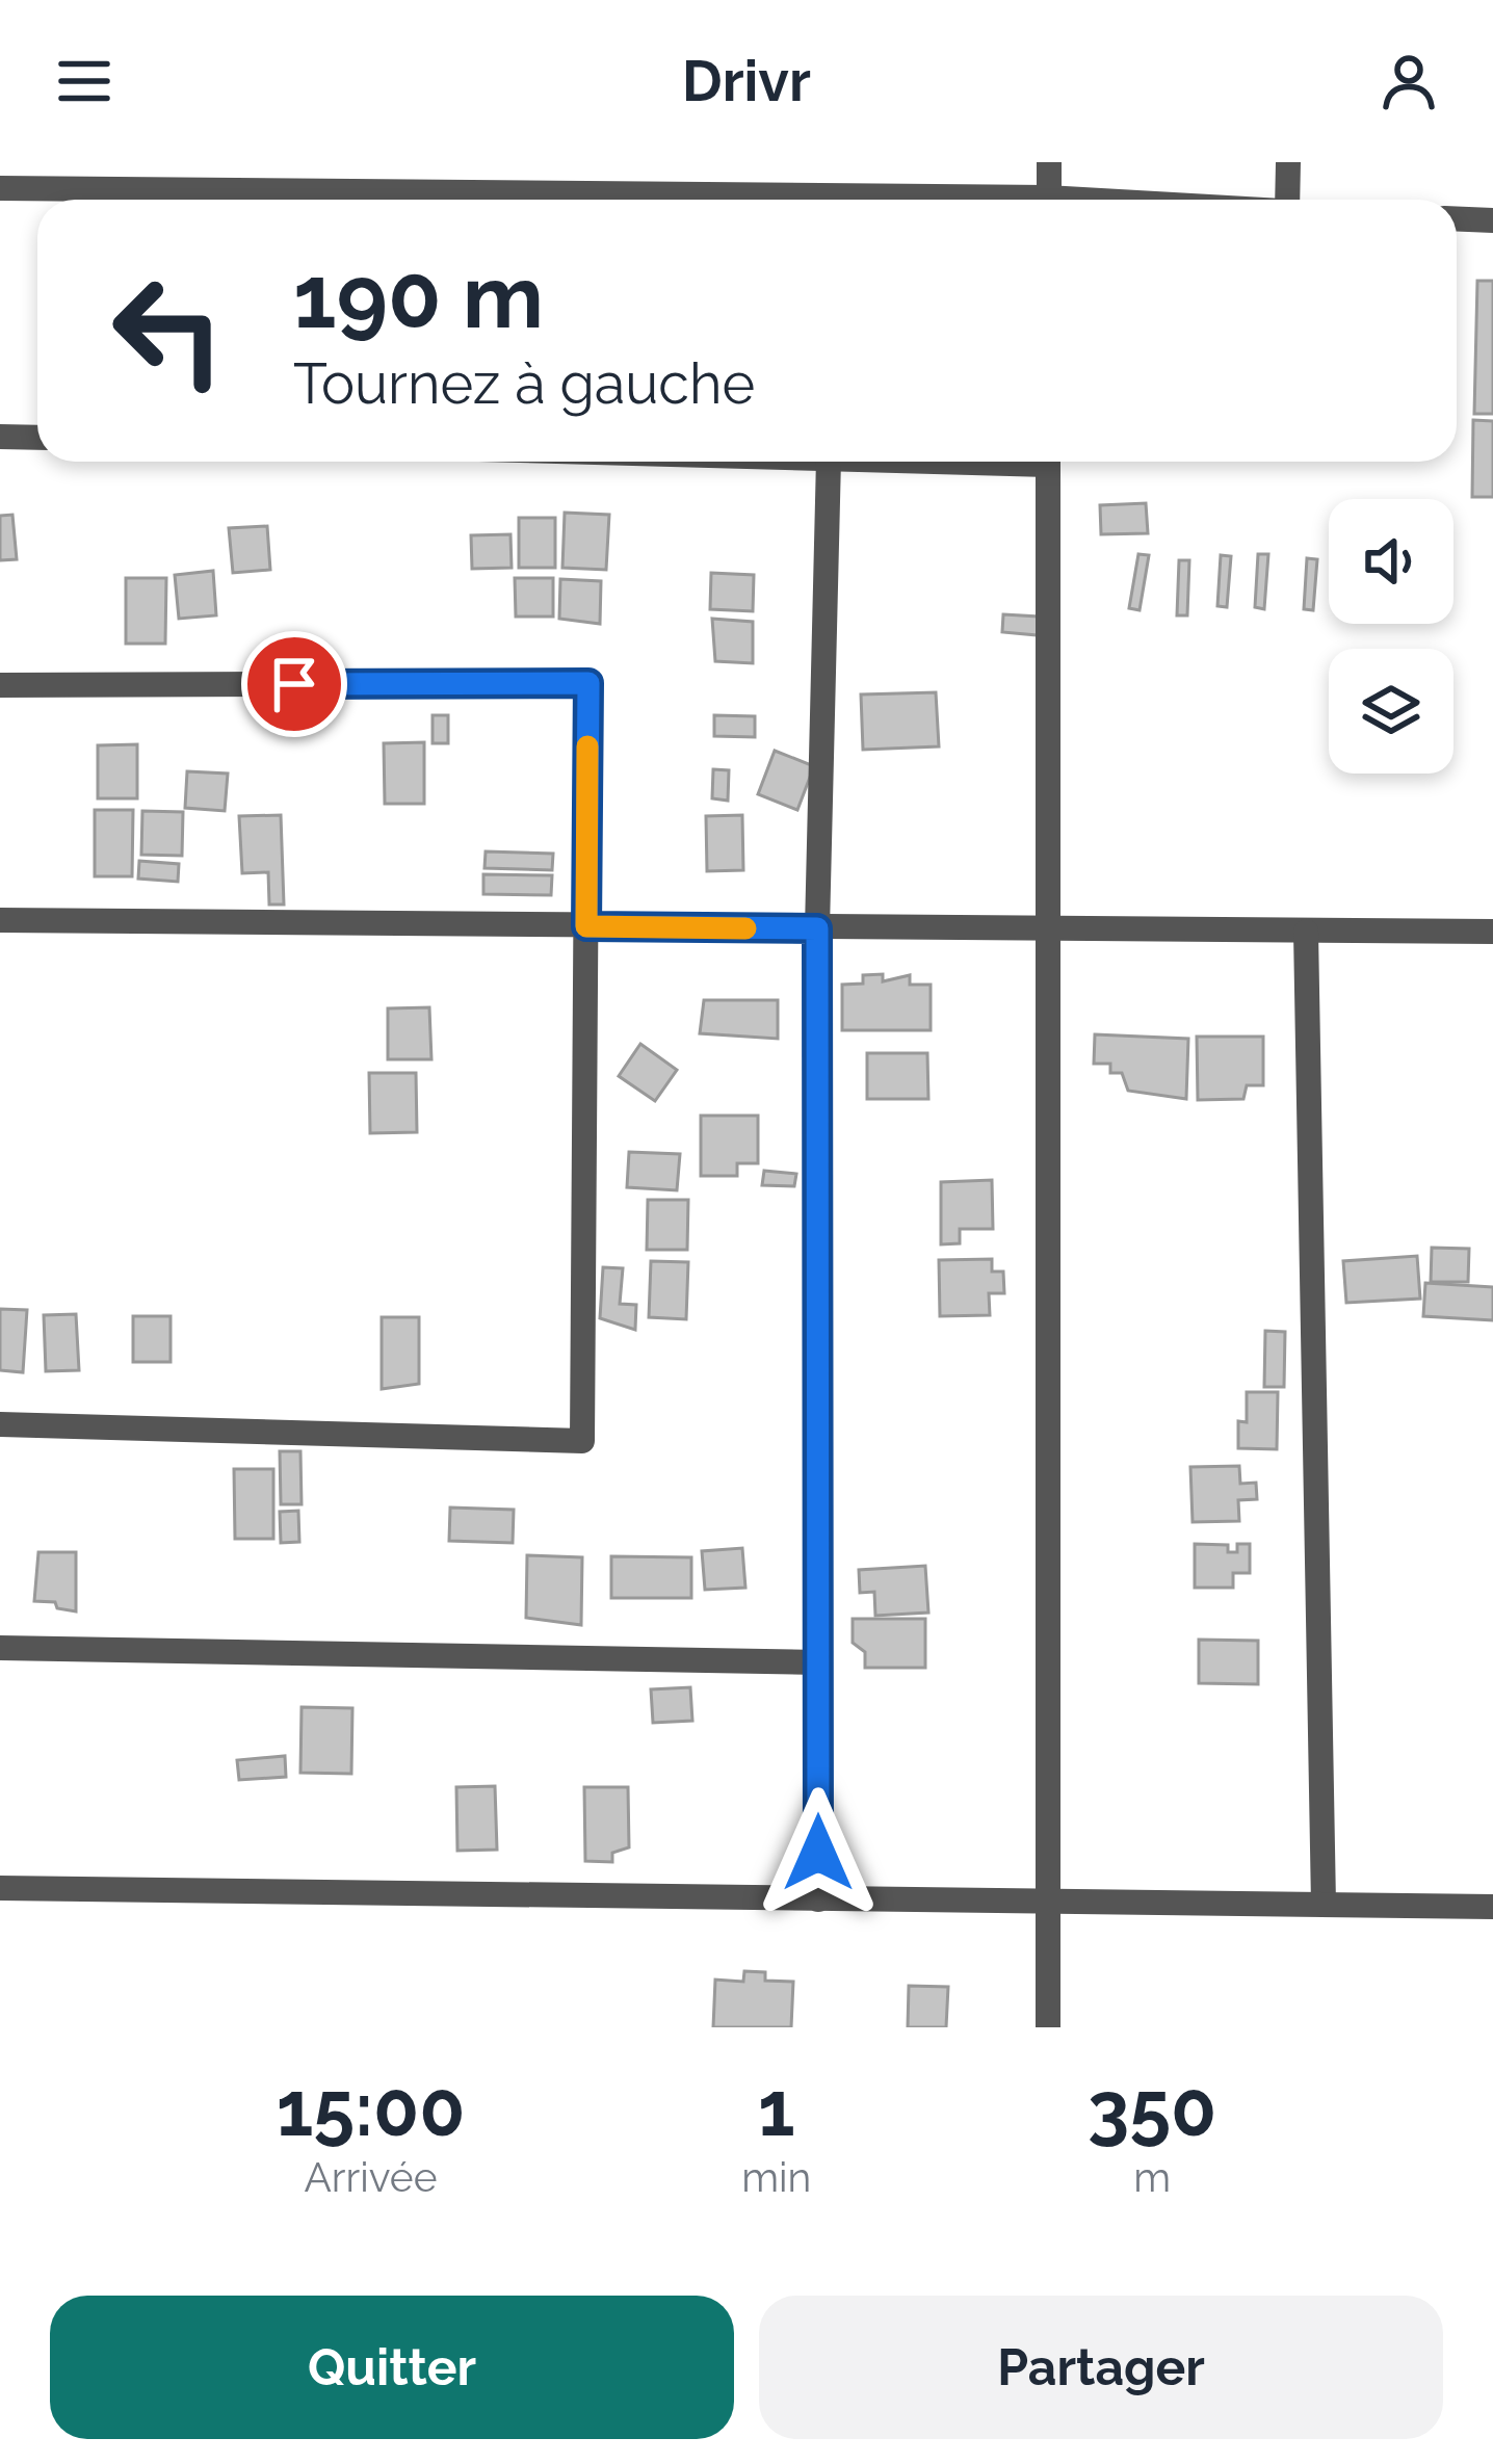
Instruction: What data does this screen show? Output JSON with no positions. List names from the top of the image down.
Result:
{
  "page": {
    "header": "Drivr",
    "turn": ["190 m", "Tournez à gauche"],
    "eta": [
      "15:00",
      "Arrivée",
      "1",
      "min",
      "350",
      "m"
    ],
    "buttons": ["Quitter", "Partager"]
  }
}
